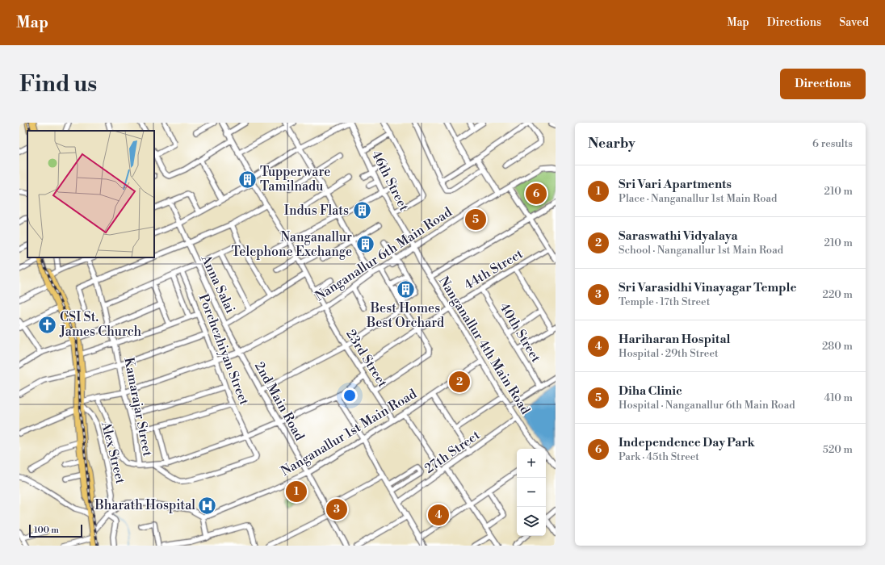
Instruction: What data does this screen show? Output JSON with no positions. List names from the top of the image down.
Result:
{
  "streets": {
    "street": [
      "46th Street",
      "Nanganallur 6th Main Road",
      "44th Street",
      "Anna Salai",
      "40th Street",
      "Nanganallur 4th Main Road",
      "Porchezhiyan Street",
      "23rd Street",
      "2nd Main Road",
      "Kamarajar Street",
      "Nanganallur 1st Main Road",
      "27th Street",
      "Alex Street"
    ]
  },
  "crossings": [
    ["46th Street", "Nanganallur 6th Main Road"],
    ["46th Street", "Nanganallur 4th Main Road"],
    ["Nanganallur 6th Main Road", "Anna Salai"],
    ["Nanganallur 6th Main Road", "Nanganallur 4th Main Road"],
    ["Nanganallur 6th Main Road", "Porchezhiyan Street"],
    ["Nanganallur 6th Main Road", "23rd Street"],
    ["Nanganallur 6th Main Road", "2nd Main Road"],
    ["Nanganallur 6th Main Road", "Kamarajar Street"],
    ["Nanganallur 6th Main Road", "Alex Street"],
    ["44th Street", "40th Street"],
    ["44th Street", "Nanganallur 4th Main Road"],
    ["44th Street", "23rd Street"],
    ["Anna Salai", "2nd Main Road"],
    ["Nanganallur 4th Main Road", "Nanganallur 1st Main Road"],
    ["Nanganallur 4th Main Road", "27th Street"],
    ["23rd Street", "Nanganallur 1st Main Road"],
    ["2nd Main Road", "Nanganallur 1st Main Road"]
  ],
  "places": {
    "building": [
      "Tupperware Tamilnadu",
      "Indus Flats",
      "Nanganallur Telephone Exchange",
      "Best Homes Best Orchard"
    ],
    "church": ["CSI St. James Church"],
    "hospital": ["Bharath Hospital"]
  },
  "scale_bar": "100 m",
  "page": {
    "header": "Map",
    "nav": ["Map", "Directions", "Saved"],
    "buttons": "Directions",
    "title": "Find us",
    "heading": ["Nearby", "6 results"],
    "list": [
      {
        "mark": "1",
        "name": "Sri Vari Apartments",
        "note": "Place · Nanganallur 1st Main Road",
        "value": "210 m"
      },
      {
        "mark": "2",
        "name": "Saraswathi Vidyalaya",
        "note": "School · Nanganallur 1st Main Road",
        "value": "210 m"
      },
      {
        "mark": "3",
        "name": "Sri Varasidhi Vinayagar Temple",
        "note": "Temple · 17th Street",
        "value": "220 m"
      },
      {
        "mark": "4",
        "name": "Hariharan Hospital",
        "note": "Hospital · 29th Street",
        "value": "280 m"
      },
      {
        "mark": "5",
        "name": "Diha Clinic",
        "note": "Hospital · Nanganallur 6th Main Road",
        "value": "410 m"
      },
      {
        "mark": "6",
        "name": "Independence Day Park",
        "note": "Park · 45th Street",
        "value": "520 m"
      }
    ],
    "pins": [
      "6",
      "5",
      "2",
      "1",
      "3",
      "4"
    ],
    "map_buttons": ["+", "−"],
    "scale": "100 m"
  }
}
